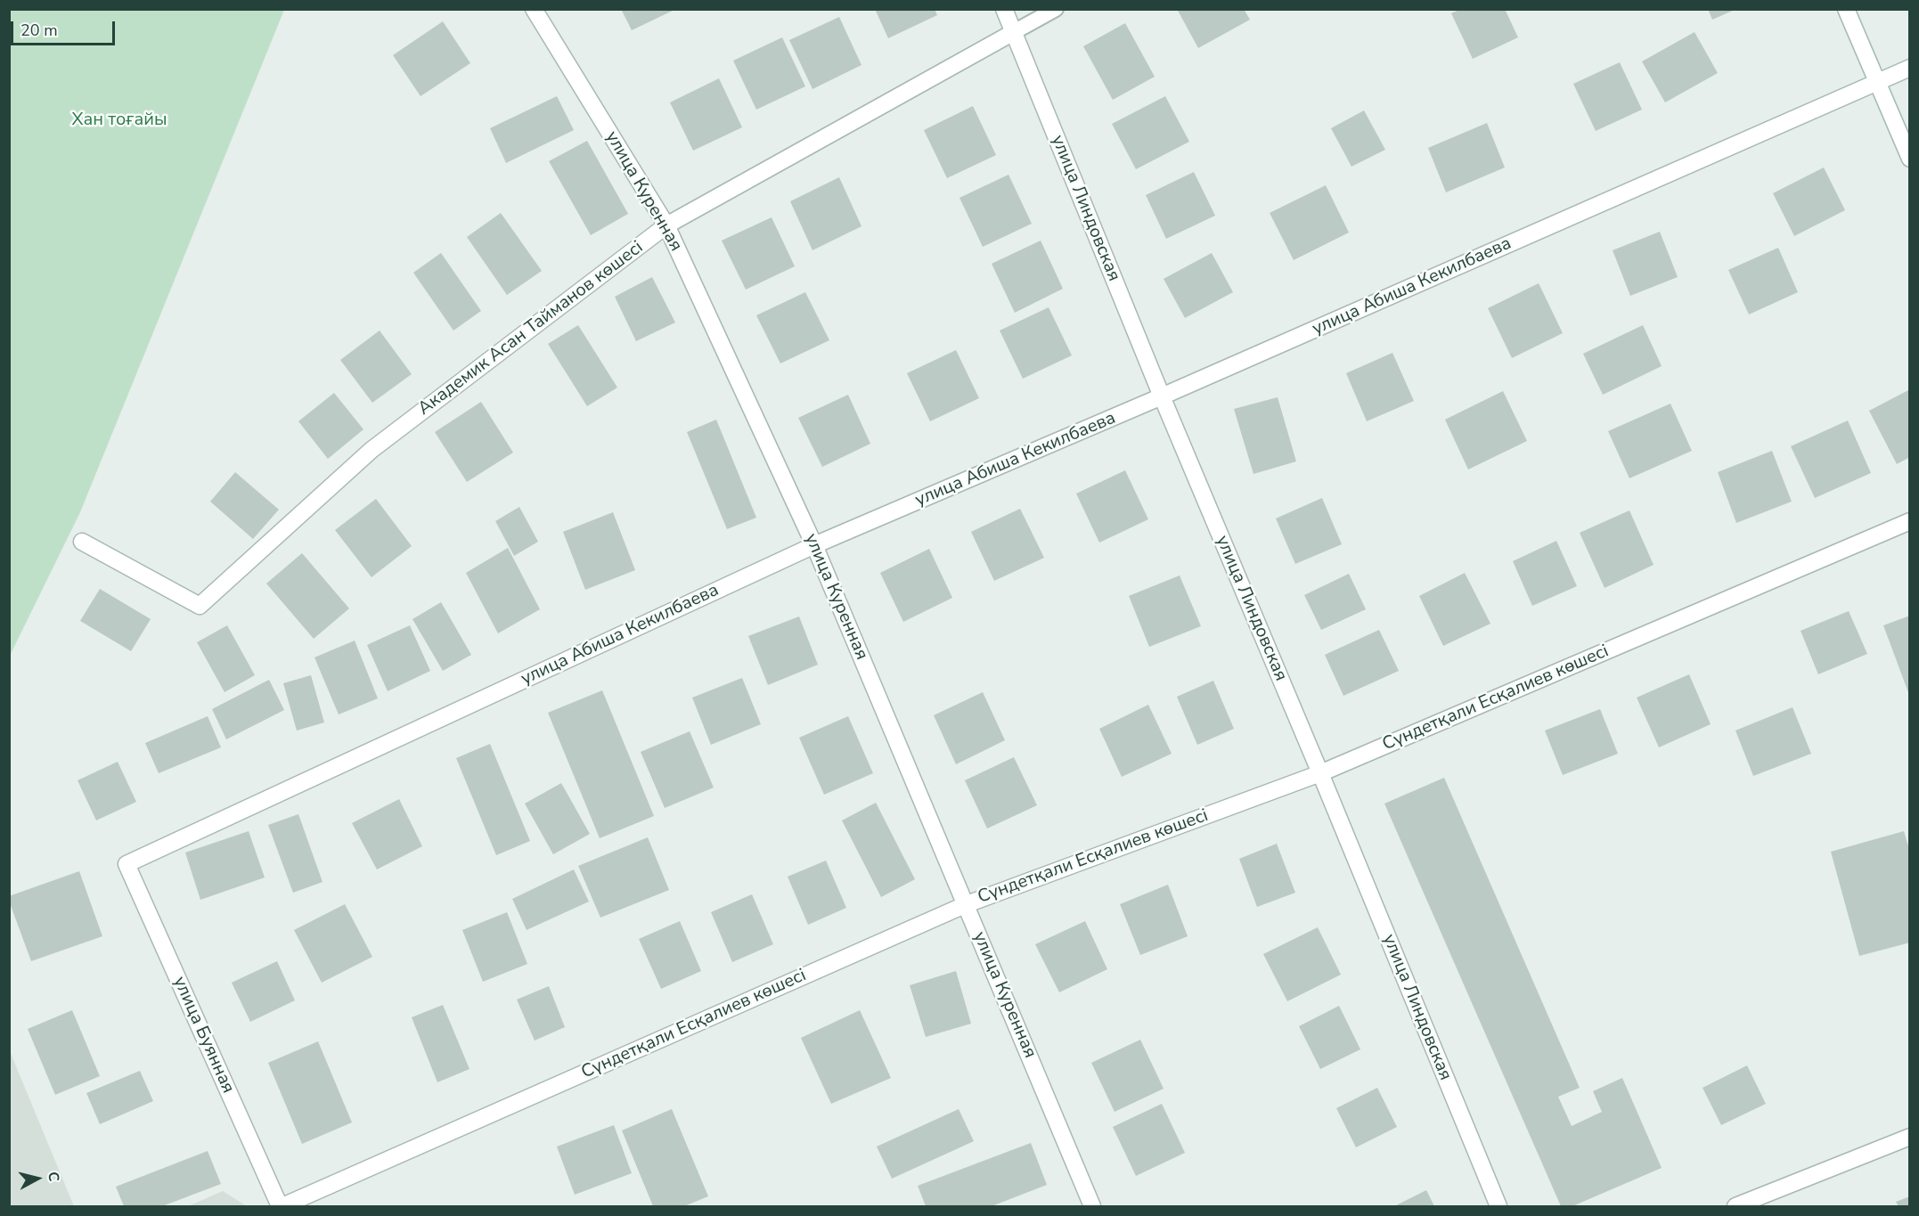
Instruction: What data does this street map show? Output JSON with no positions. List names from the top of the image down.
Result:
{
  "streets": {
    "street": [
      "улица Куренная",
      "улица Линдовская",
      "улица Абиша Кекилбаева",
      "Академик Асан Тайманов көшесі",
      "Сүндетқали Есқалиев көшесі",
      "улица Буянная"
    ]
  },
  "crossings": [
    ["улица Куренная", "улица Абиша Кекилбаева"],
    ["улица Куренная", "Академик Асан Тайманов көшесі"],
    ["улица Куренная", "Сүндетқали Есқалиев көшесі"],
    ["улица Линдовская", "улица Абиша Кекилбаева"],
    ["улица Линдовская", "Академик Асан Тайманов көшесі"],
    ["улица Линдовская", "Сүндетқали Есқалиев көшесі"],
    ["улица Абиша Кекилбаева", "улица Буянная"],
    ["Сүндетқали Есқалиев көшесі", "улица Буянная"]
  ],
  "parks": ["Хан тоғайы"],
  "scale_bar": "20 m",
  "north": "right"
}
